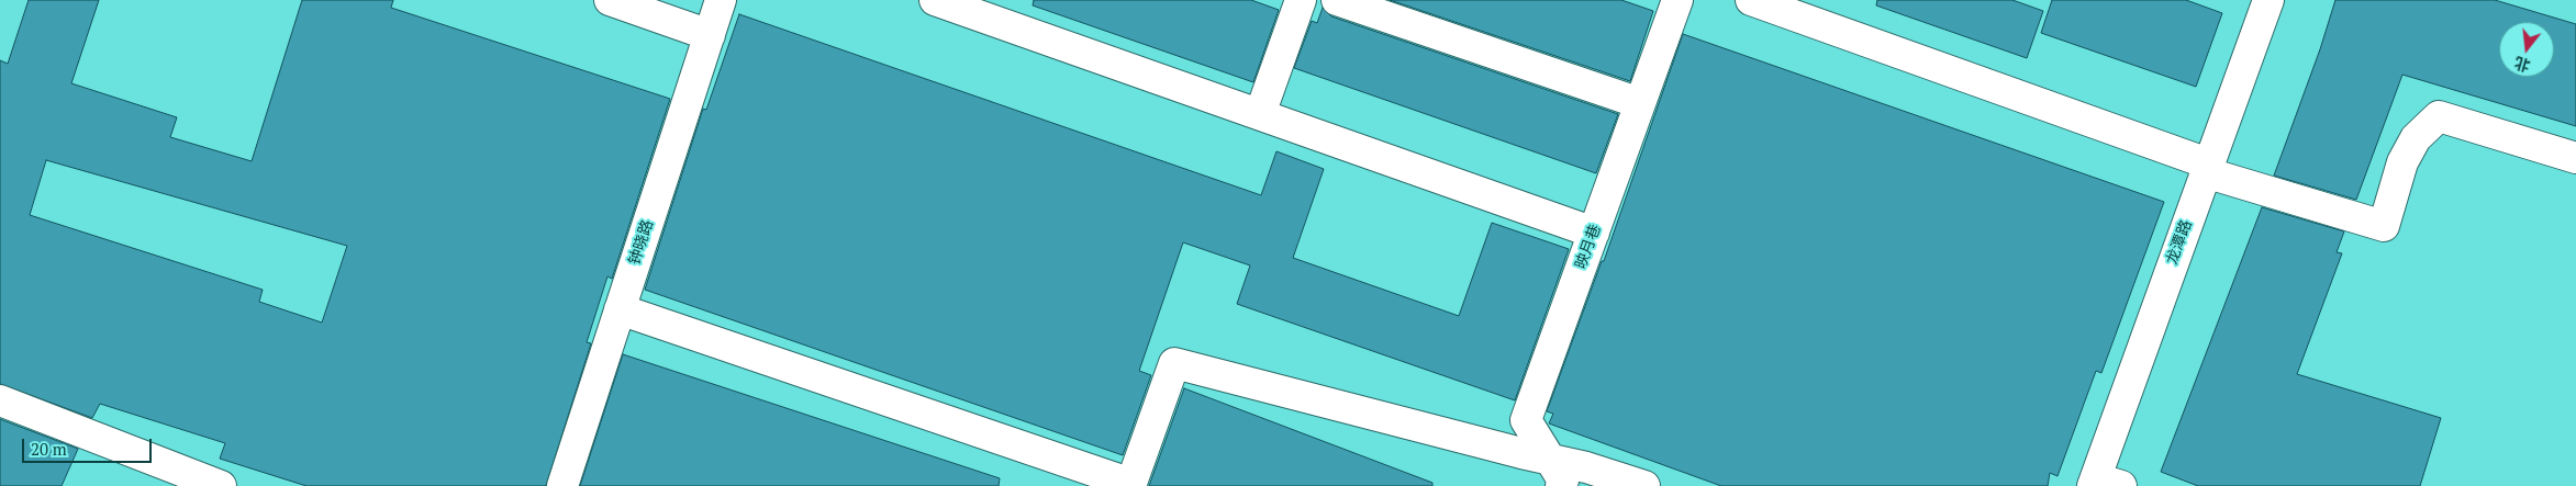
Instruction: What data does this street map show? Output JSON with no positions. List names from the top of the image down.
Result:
{
  "streets": {
    "street": ["钟晓路", "龙潭路", "映月巷"]
  },
  "scale_bar": "20 m",
  "north": "bottom"
}
